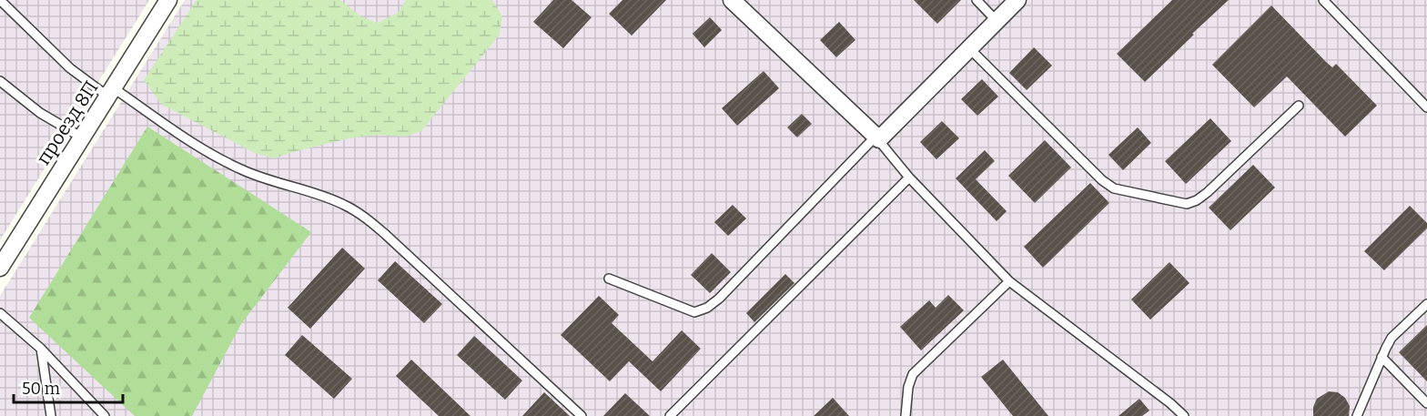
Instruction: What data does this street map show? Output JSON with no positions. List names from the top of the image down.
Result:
{
  "streets": {
    "street": ["проезд 8П"]
  },
  "scale_bar": "50 m"
}
